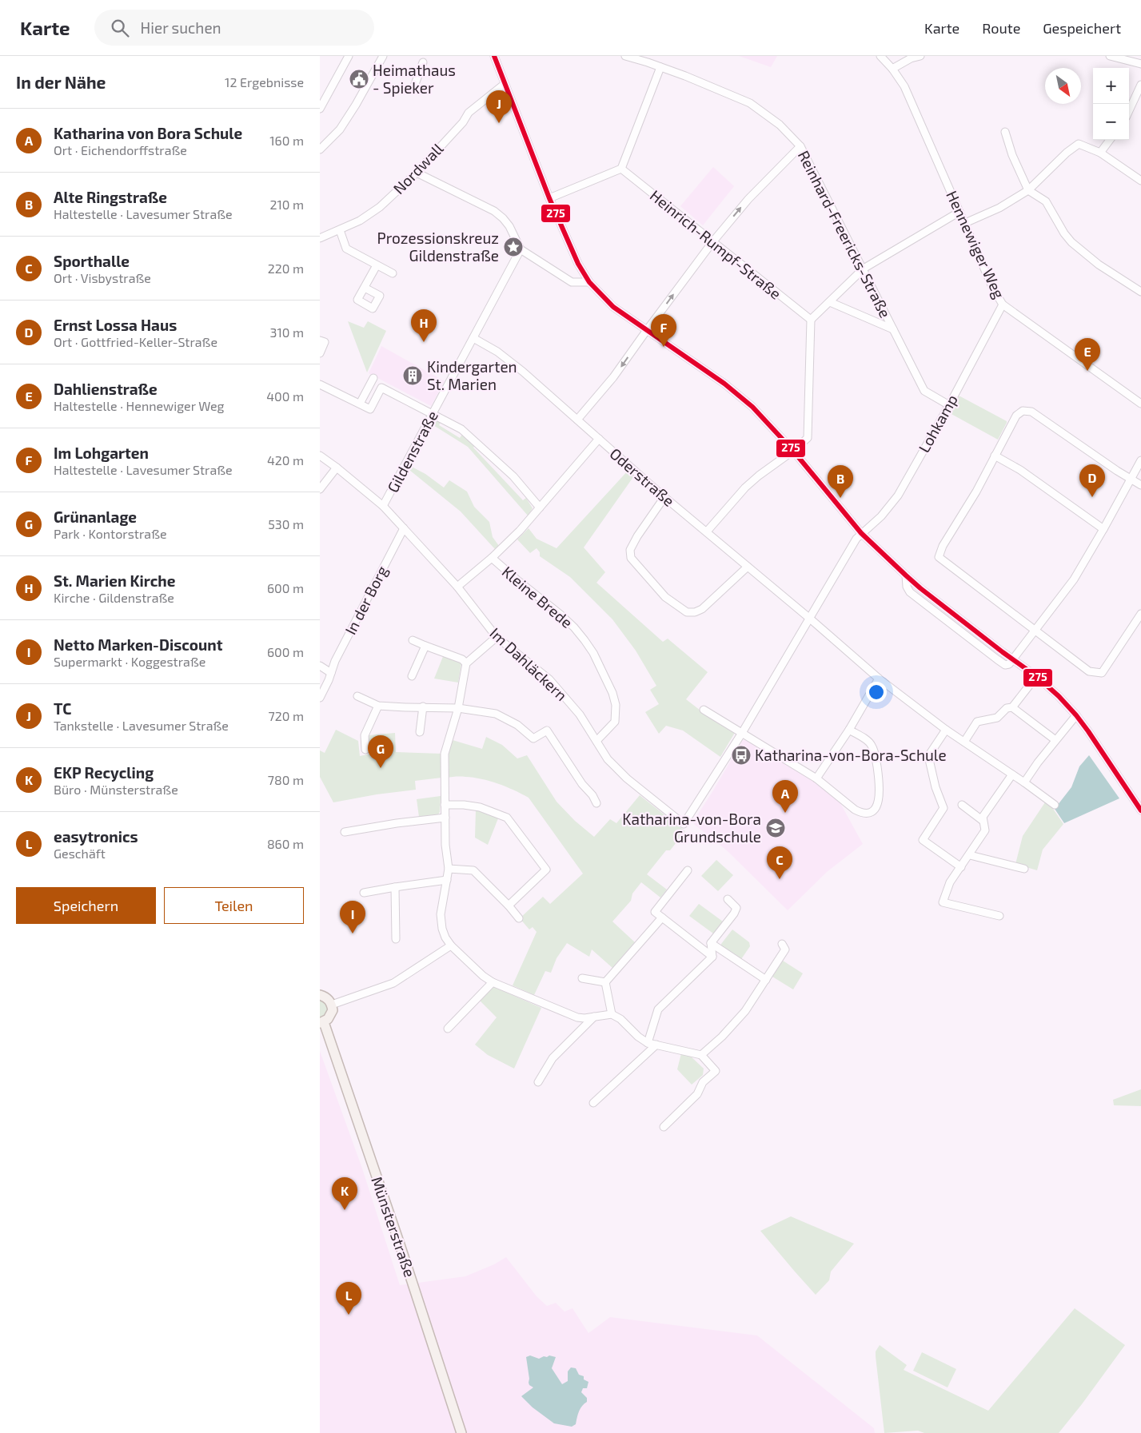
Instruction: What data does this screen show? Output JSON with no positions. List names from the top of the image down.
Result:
{
  "streets": {
    "main road": ["Münsterstraße"],
    "street": [
      "Nordwall",
      "Reinhard-Freericks-Straße",
      "Heinrich-Rumpf-Straße",
      "Hennewiger Weg",
      "Lohkamp",
      "Gildenstraße",
      "Oderstraße",
      "Kleine Brede",
      "In der Borg",
      "Im Dahläckern"
    ]
  },
  "crossings": [
    ["Reinhard-Freericks-Straße", "Lohkamp"],
    ["Hennewiger Weg", "Lohkamp"],
    ["Lohkamp", "Oderstraße"],
    ["Lohkamp", "Im Dahläckern"],
    ["Gildenstraße", "Oderstraße"],
    ["Gildenstraße", "Im Dahläckern"],
    ["Kleine Brede", "Im Dahläckern"],
    ["In der Borg", "Im Dahläckern"]
  ],
  "places": {
    "public building": ["Heimathaus - Spieker"],
    "place": ["Prozessionskreuz Gildenstraße"],
    "building": ["Kindergarten St. Marien"],
    "bus stop": ["Katharina-von-Bora-Schule"],
    "school or university": ["Katharina-von-Bora Grundschule"]
  },
  "lines": ["transit line 275"],
  "north": "bottom right",
  "page": {
    "header": "Karte",
    "search": "Hier suchen",
    "nav": ["Karte", "Route", "Gespeichert"],
    "heading": ["In der Nähe", "12 Ergebnisse"],
    "map_buttons": ["+", "−"],
    "pins": [
      "J",
      "H",
      "F",
      "E",
      "D",
      "B",
      "G",
      "A",
      "C",
      "I",
      "K",
      "L"
    ],
    "list": [
      {
        "mark": "A",
        "name": "Katharina von Bora Schule",
        "note": "Ort · Eichendorffstraße",
        "value": "160 m"
      },
      {
        "mark": "B",
        "name": "Alte Ringstraße",
        "note": "Haltestelle · Lavesumer Straße",
        "value": "210 m"
      },
      {
        "mark": "C",
        "name": "Sporthalle",
        "note": "Ort · Visbystraße",
        "value": "220 m"
      },
      {
        "mark": "D",
        "name": "Ernst Lossa Haus",
        "note": "Ort · Gottfried-Keller-Straße",
        "value": "310 m"
      },
      {
        "mark": "E",
        "name": "Dahlienstraße",
        "note": "Haltestelle · Hennewiger Weg",
        "value": "400 m"
      },
      {
        "mark": "F",
        "name": "Im Lohgarten",
        "note": "Haltestelle · Lavesumer Straße",
        "value": "420 m"
      },
      {
        "mark": "G",
        "name": "Grünanlage",
        "note": "Park · Kontorstraße",
        "value": "530 m"
      },
      {
        "mark": "H",
        "name": "St. Marien Kirche",
        "note": "Kirche · Gildenstraße",
        "value": "600 m"
      },
      {
        "mark": "I",
        "name": "Netto Marken-Discount",
        "note": "Supermarkt · Koggestraße",
        "value": "600 m"
      },
      {
        "mark": "J",
        "name": "TC",
        "note": "Tankstelle · Lavesumer Straße",
        "value": "720 m"
      },
      {
        "mark": "K",
        "name": "EKP Recycling",
        "note": "Büro · Münsterstraße",
        "value": "780 m"
      },
      {
        "mark": "L",
        "name": "easytronics",
        "note": "Geschäft",
        "value": "860 m"
      }
    ],
    "buttons": ["Speichern", "Teilen"]
  }
}
